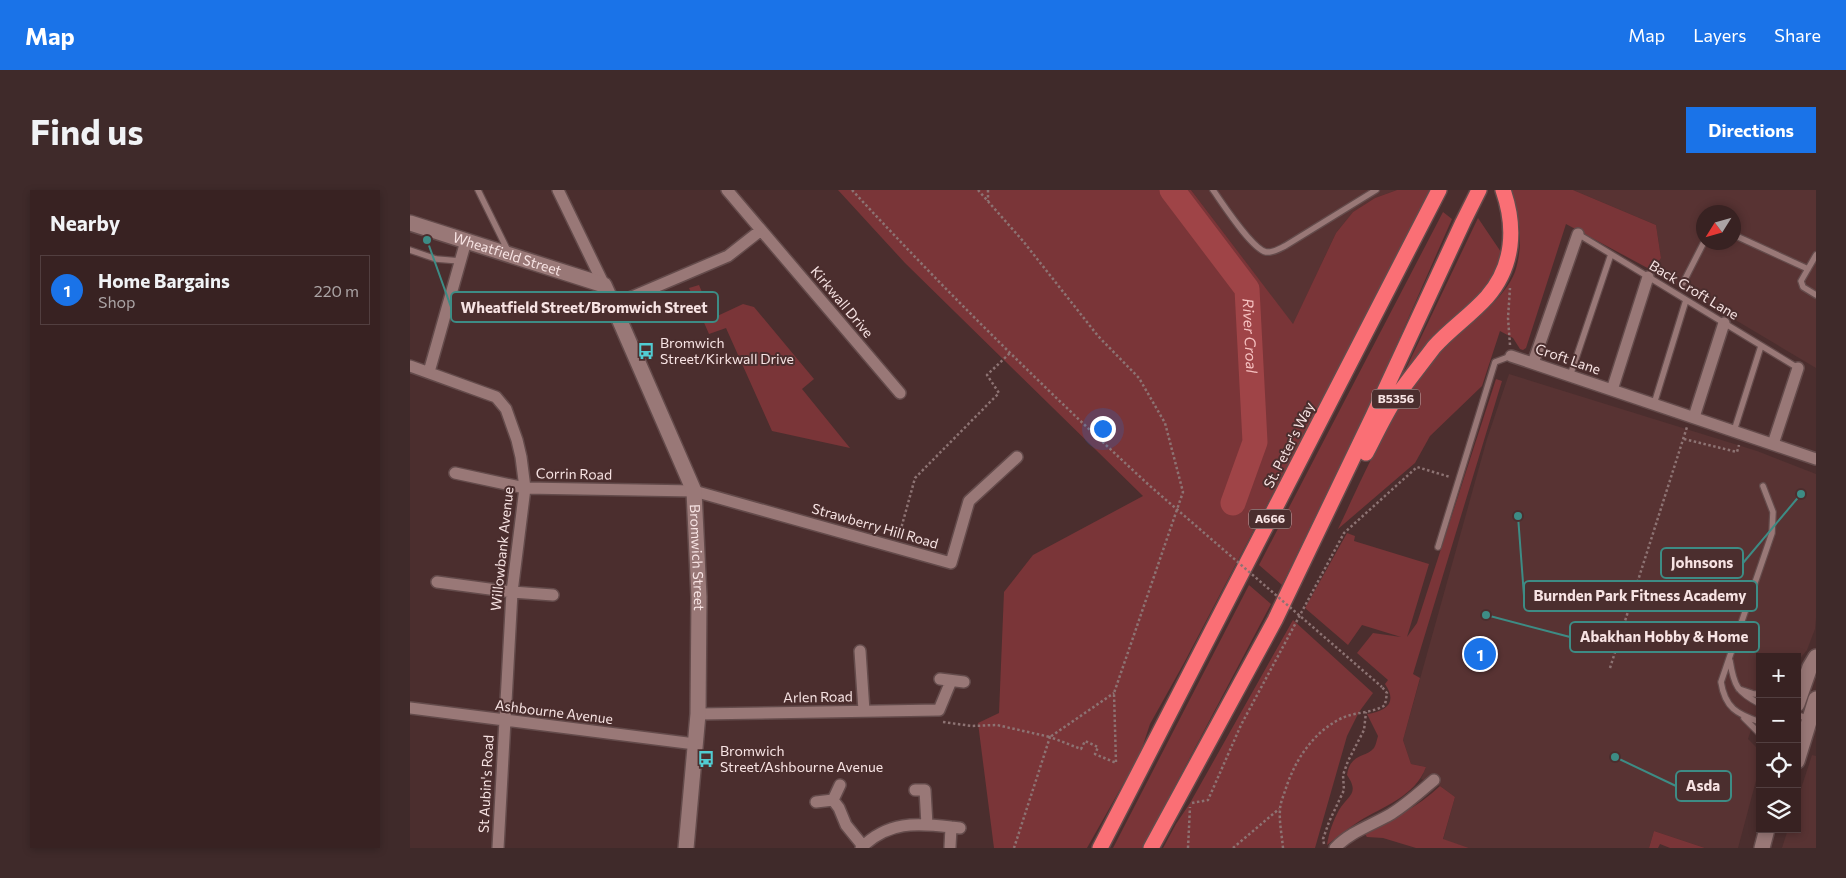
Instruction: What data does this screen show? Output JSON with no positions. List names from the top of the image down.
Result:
{
  "streets": {
    "highway": ["B5356", "St. Peter's Way", "A666"],
    "street": [
      "Wheatfield Street",
      "Kirkwall Drive",
      "Croft Lane",
      "Corrin Road",
      "Strawberry Hill Road",
      "Willowbank Avenue",
      "Bromwich Street",
      "Arlen Road",
      "Ashbourne Avenue",
      "St Aubin's Road"
    ],
    "lane": ["Back Croft Lane"]
  },
  "crossings": [
    ["Wheatfield Street", "Bromwich Street"],
    ["Corrin Road", "Strawberry Hill Road"],
    ["Corrin Road", "Willowbank Avenue"],
    ["Corrin Road", "Bromwich Street"],
    ["Strawberry Hill Road", "Bromwich Street"],
    ["Willowbank Avenue", "Ashbourne Avenue"],
    ["Willowbank Avenue", "St Aubin's Road"],
    ["Bromwich Street", "Arlen Road"],
    ["Bromwich Street", "Ashbourne Avenue"],
    ["Ashbourne Avenue", "St Aubin's Road"]
  ],
  "water": ["River Croal"],
  "places": {
    "other": [
      "Wheatfield Street/Bromwich Street",
      "Johnsons",
      "Burnden Park Fitness Academy",
      "Abakhan Hobby & Home",
      "Asda"
    ],
    "bus stop": ["Bromwich Street/Kirkwall Drive", "Bromwich Street/Ashbourne Avenue"]
  },
  "north": "bottom left",
  "page": {
    "header": "Map",
    "nav": ["Map", "Layers", "Share"],
    "buttons": "Directions",
    "title": "Find us",
    "heading": "Nearby",
    "list": [
      {
        "mark": "1",
        "name": "Home Bargains",
        "note": "Shop",
        "value": "220 m"
      }
    ],
    "pins": "1",
    "map_buttons": ["+", "−"]
  }
}
